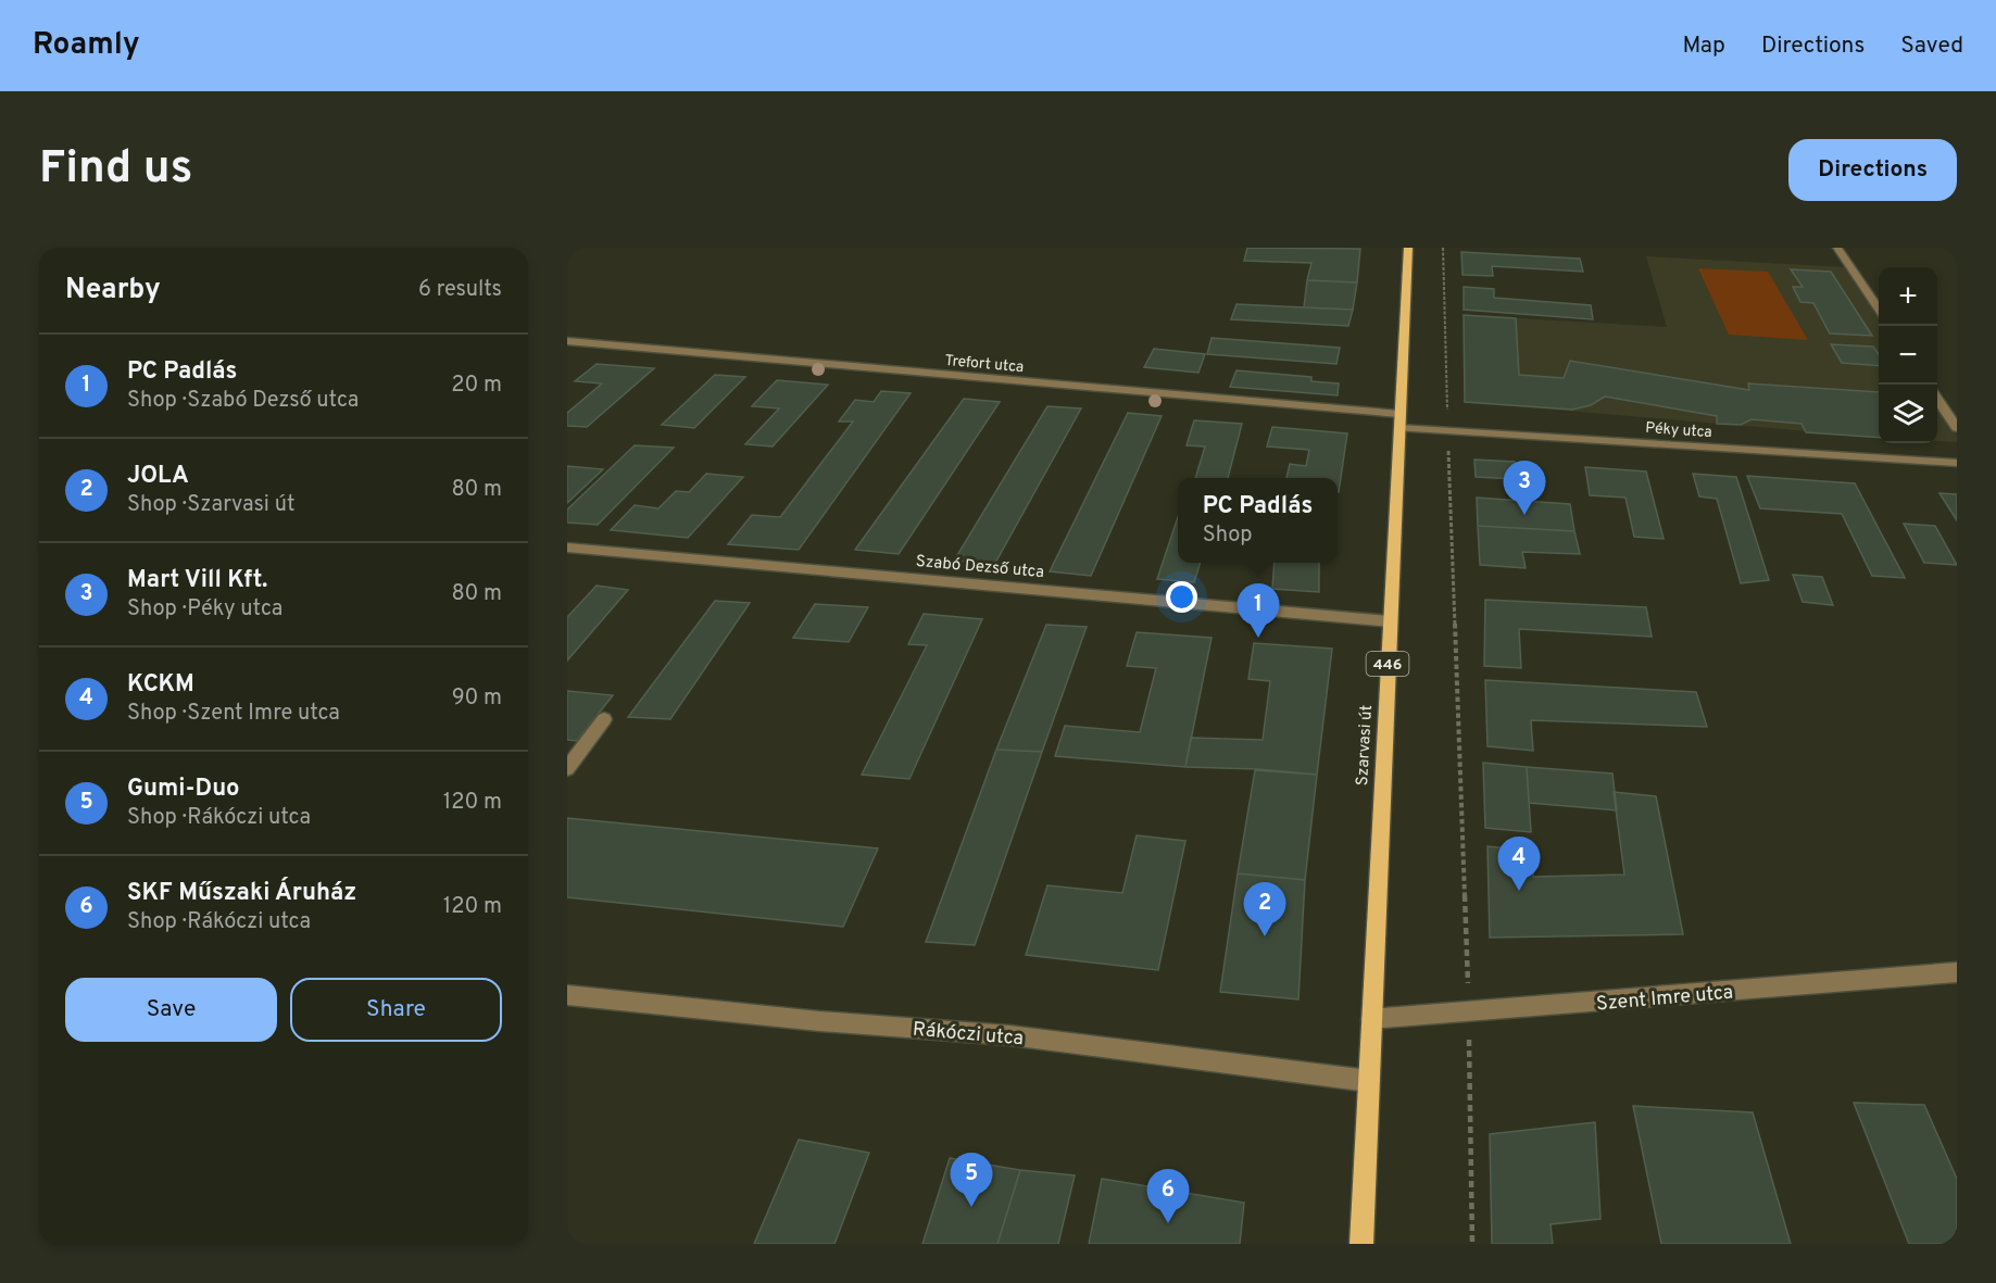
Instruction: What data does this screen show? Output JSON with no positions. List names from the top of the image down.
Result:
{
  "streets": {
    "main road": ["446", "Szarvasi út"],
    "street": [
      "Trefort utca",
      "Péky utca",
      "Szabó Dezső utca",
      "Szent Imre utca",
      "Rákóczi utca"
    ]
  },
  "crossings": [
    ["Trefort utca", "Péky utca"],
    ["Trefort utca", "Szarvasi út"],
    ["Péky utca", "Szarvasi út"],
    ["Szabó Dezső utca", "Szarvasi út"],
    ["Szarvasi út", "Szent Imre utca"],
    ["Szarvasi út", "Rákóczi utca"]
  ],
  "page": {
    "header": "Roamly",
    "nav": ["Map", "Directions", "Saved"],
    "buttons": [
      "Directions",
      ["Save", "Share"]
    ],
    "title": "Find us",
    "heading": ["Nearby", "6 results"],
    "map_buttons": ["+", "−"],
    "list": [
      {
        "mark": "1",
        "name": "PC Padlás",
        "note": "Shop · Szabó Dezső utca",
        "value": "20 m"
      },
      {
        "mark": "2",
        "name": "JOLA",
        "note": "Shop · Szarvasi út",
        "value": "80 m"
      },
      {
        "mark": "3",
        "name": "Mart Vill Kft.",
        "note": "Shop · Péky utca",
        "value": "80 m"
      },
      {
        "mark": "4",
        "name": "KCKM",
        "note": "Shop · Szent Imre utca",
        "value": "90 m"
      },
      {
        "mark": "5",
        "name": "Gumi-Duo",
        "note": "Shop · Rákóczi utca",
        "value": "120 m"
      },
      {
        "mark": "6",
        "name": "SKF Műszaki Áruház",
        "note": "Shop · Rákóczi utca",
        "value": "120 m"
      }
    ],
    "pins": [
      "3",
      "1",
      "4",
      "2",
      "5",
      "6"
    ],
    "popup": ["PC Padlás", "Shop"]
  }
}
